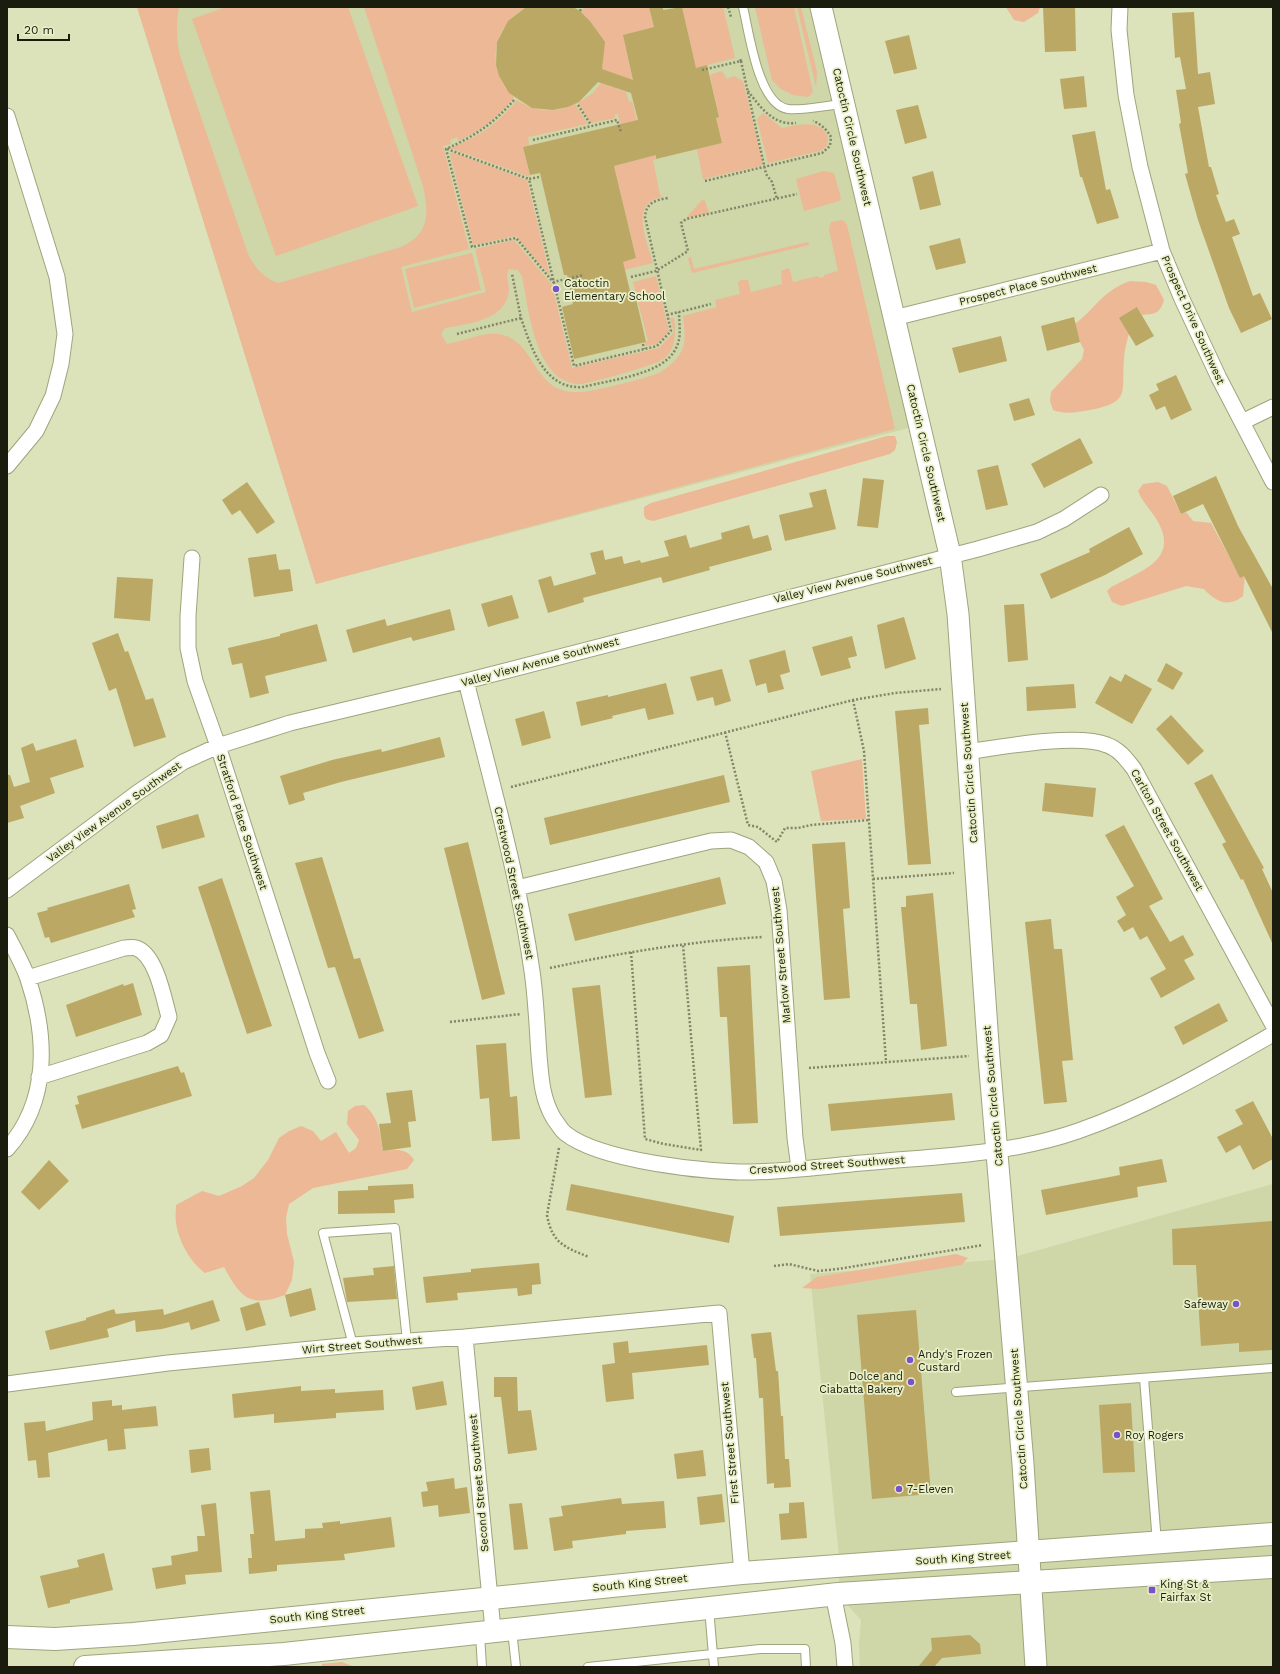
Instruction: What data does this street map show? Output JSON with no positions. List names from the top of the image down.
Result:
{
  "streets": {
    "main road": ["Catoctin Circle Southwest", "South King Street"],
    "street": [
      "Prospect Place Southwest",
      "Prospect Drive Southwest",
      "Valley View Avenue Southwest",
      "Stratford Place Southwest",
      "Carlton Street Southwest",
      "Crestwood Street Southwest",
      "Marlow Street Southwest",
      "Wirt Street Southwest",
      "First Street Southwest",
      "Second Street Southwest"
    ]
  },
  "crossings": [
    ["Catoctin Circle Southwest", "Prospect Place Southwest"],
    ["Catoctin Circle Southwest", "Valley View Avenue Southwest"],
    ["Catoctin Circle Southwest", "Carlton Street Southwest"],
    ["Catoctin Circle Southwest", "Crestwood Street Southwest"],
    ["Catoctin Circle Southwest", "South King Street"],
    ["Prospect Place Southwest", "Prospect Drive Southwest"],
    ["Valley View Avenue Southwest", "Stratford Place Southwest"],
    ["Valley View Avenue Southwest", "Crestwood Street Southwest"],
    ["Crestwood Street Southwest", "Marlow Street Southwest"],
    ["Wirt Street Southwest", "First Street Southwest"],
    ["Wirt Street Southwest", "Second Street Southwest"],
    ["First Street Southwest", "South King Street"],
    ["Second Street Southwest", "South King Street"]
  ],
  "places": {
    "other": [
      "Catoctin Elementary School",
      "Safeway",
      "Andy's Frozen Custard",
      "Dolce and Ciabatta Bakery",
      "Roy Rogers",
      "7-Eleven"
    ],
    "transit": ["King St & Fairfax St"]
  },
  "scale_bar": "20 m"
}
